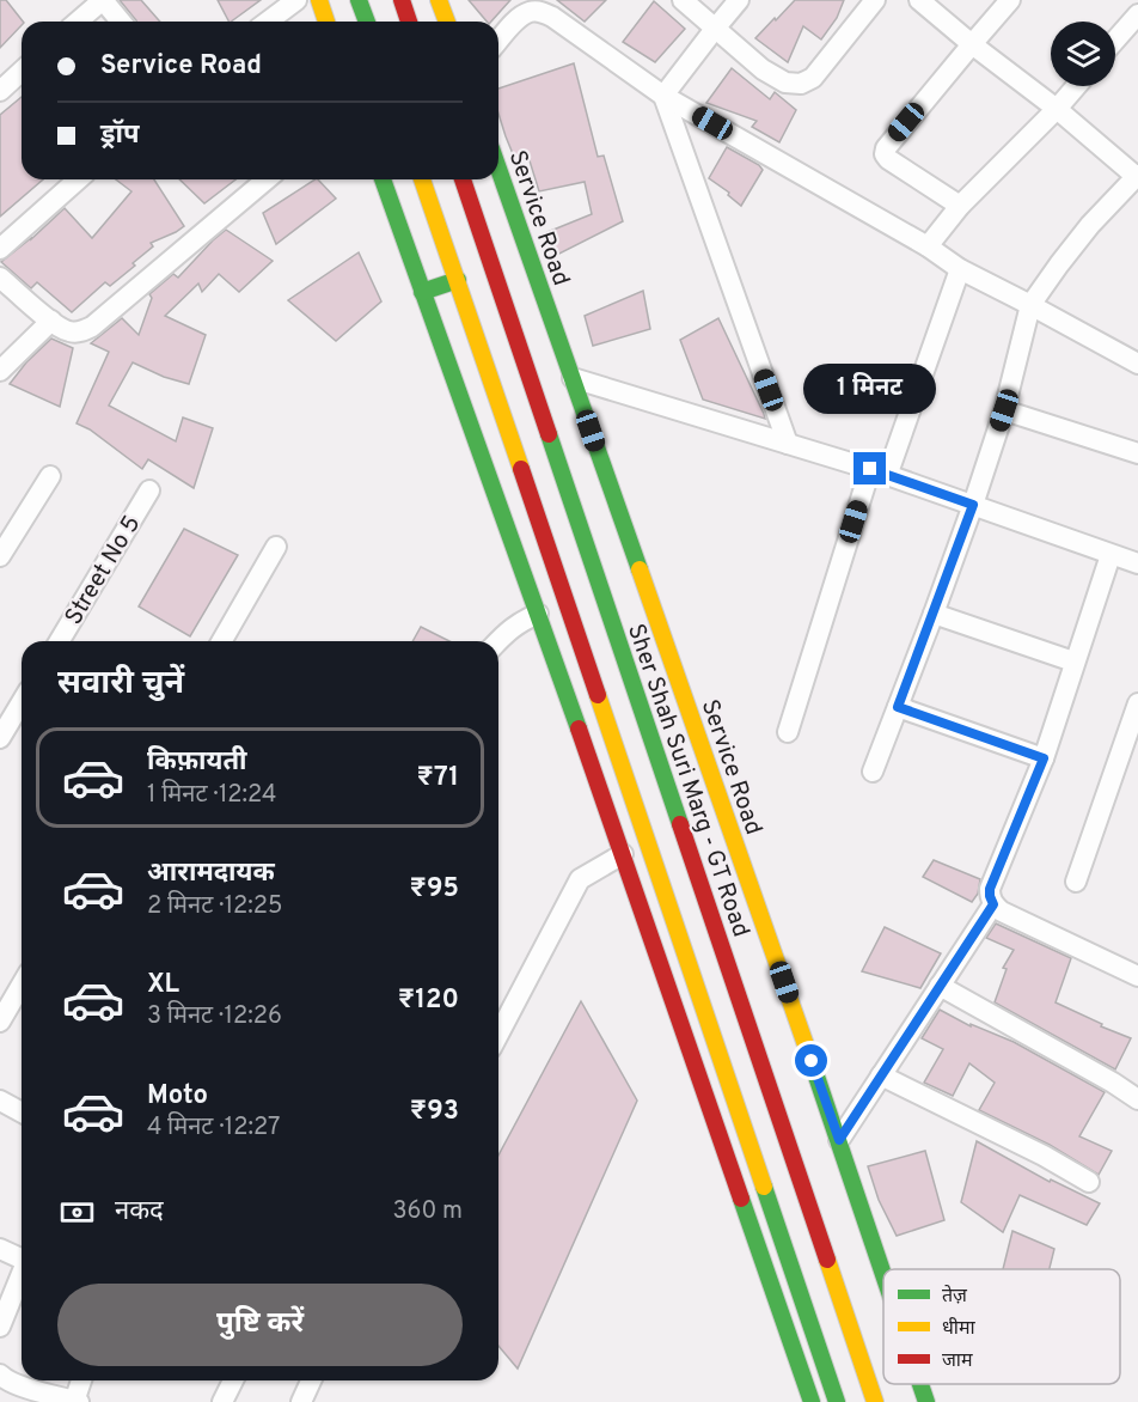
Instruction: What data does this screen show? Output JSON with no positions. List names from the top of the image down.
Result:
{
  "streets": {
    "main road": ["Service Road", "Sher Shah Suri Marg - GT Road"],
    "street": ["Street No 5"]
  },
  "legend": ["तेज़", "धीमा", "जाम"],
  "page": {
    "banner": ["Service Road", "ड्रॉप"],
    "bubble": "1 मिनट",
    "heading": "सवारी चुनें",
    "list": [
      {
        "name": "किफ़ायती",
        "note": "1 मिनट · 12:24",
        "value": "₹71"
      },
      {
        "name": "आरामदायक",
        "note": "2 मिनट · 12:25",
        "value": "₹95"
      },
      {
        "name": "XL",
        "note": "3 मिनट · 12:26",
        "value": "₹120"
      },
      {
        "name": "Moto",
        "note": "4 मिनट · 12:27",
        "value": "₹93"
      }
    ],
    "pay": ["नकद", "360 m"],
    "buttons": "पुष्टि करें"
  }
}
